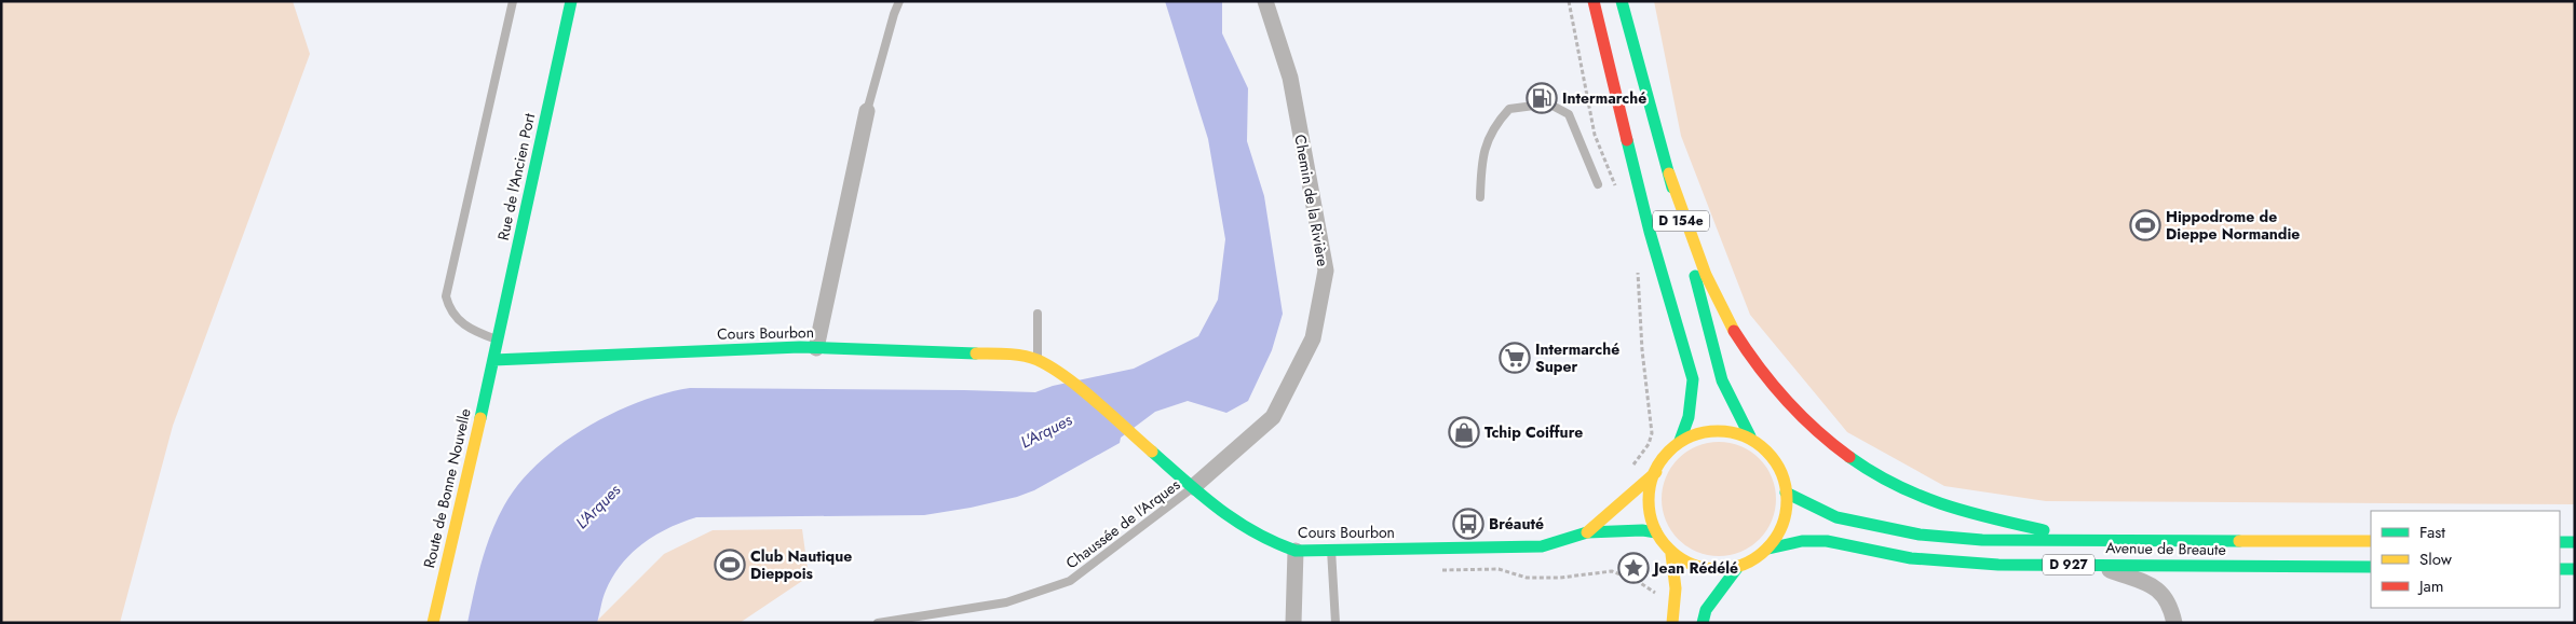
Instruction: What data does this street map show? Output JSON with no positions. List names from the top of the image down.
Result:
{
  "streets": {
    "main road": [
      "Rue de l'Ancien Port",
      "D 154e",
      "Cours Bourbon",
      "Route de Bonne Nouvelle",
      "Avenue de Breaute",
      "D 927"
    ],
    "street": ["Chemin de la Rivière"],
    "lane": ["Chaussée de l'Arques"]
  },
  "crossings": [
    ["Rue de l'Ancien Port", "Cours Bourbon"],
    ["Rue de l'Ancien Port", "Route de Bonne Nouvelle"],
    ["Chemin de la Rivière", "Cours Bourbon"],
    ["Chemin de la Rivière", "Chaussée de l'Arques"],
    ["D 154e", "Cours Bourbon"],
    ["D 154e", "Avenue de Breaute"],
    ["Cours Bourbon", "Route de Bonne Nouvelle"],
    ["Cours Bourbon", "Chaussée de l'Arques"],
    ["Cours Bourbon", "Avenue de Breaute"]
  ],
  "water": ["L'Arques"],
  "places": {
    "fuel station": ["Intermarché"],
    "sports": ["Hippodrome de Dieppe Normandie", "Club Nautique Dieppois"],
    "supermarket": ["Intermarché Super"],
    "shop": ["Tchip Coiffure"],
    "bus stop": ["Bréauté"],
    "place": ["Jean Rédélé"]
  },
  "legend": ["Fast", "Slow", "Jam"]
}
